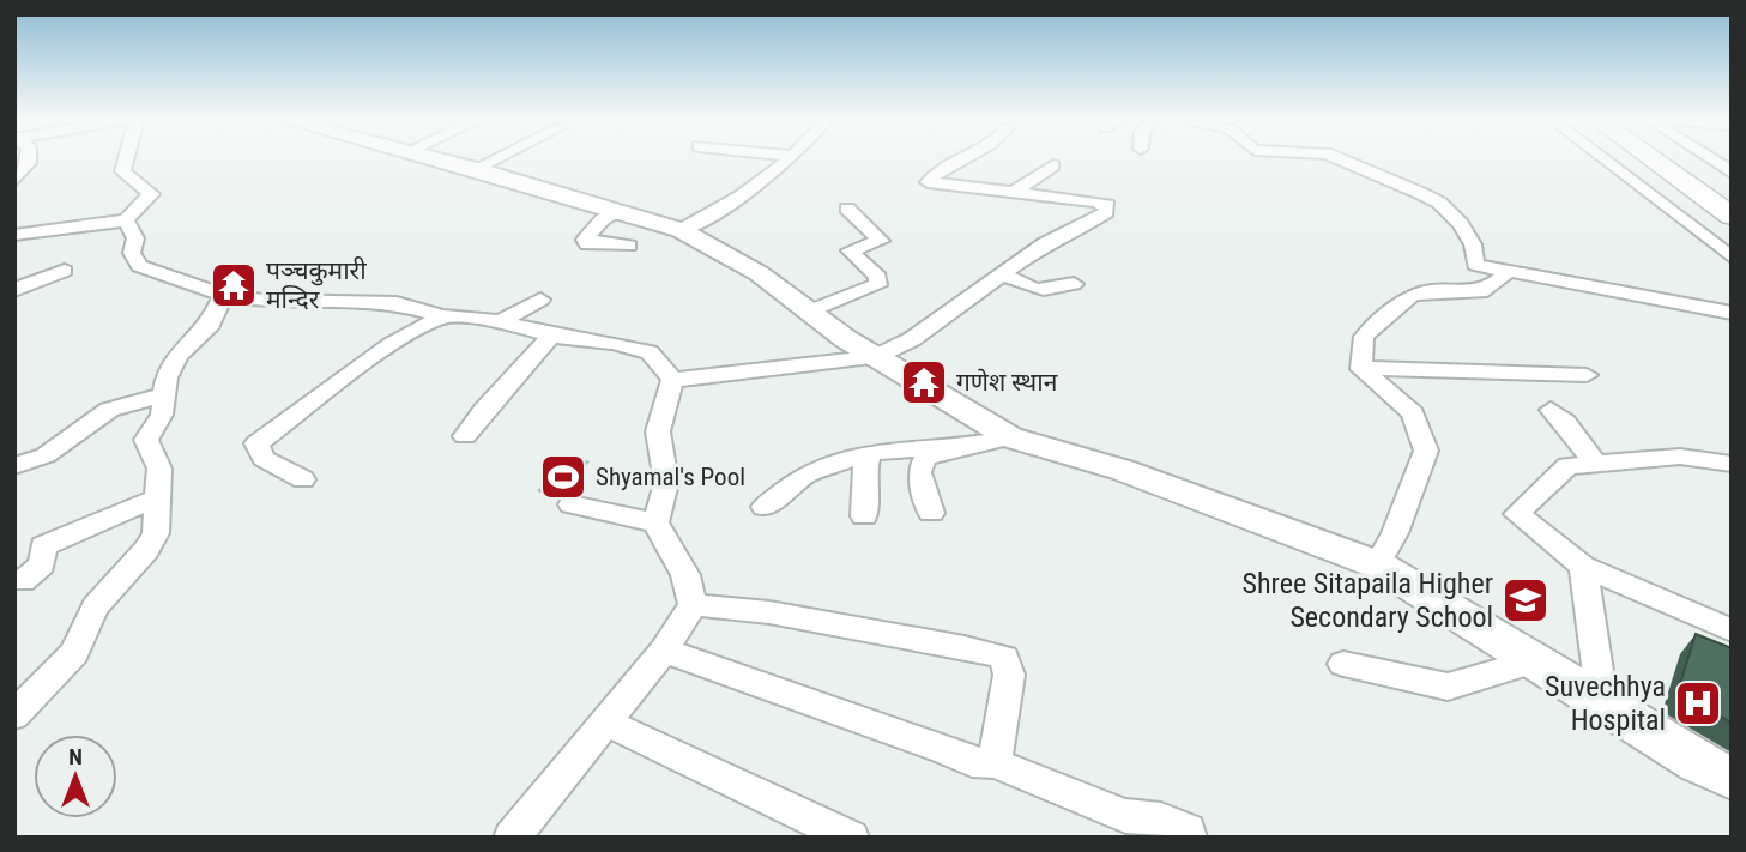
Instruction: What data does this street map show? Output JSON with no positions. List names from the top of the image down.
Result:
{
  "places": {
    "temple": ["पञ्चकुमारी मन्दिर", "गणेश स्थान"],
    "sports": ["Shyamal's Pool"],
    "school or university": ["Shree Sitapaila Higher Secondary School"],
    "hospital": ["Suvechhya Hospital"]
  },
  "north": "top"
}
